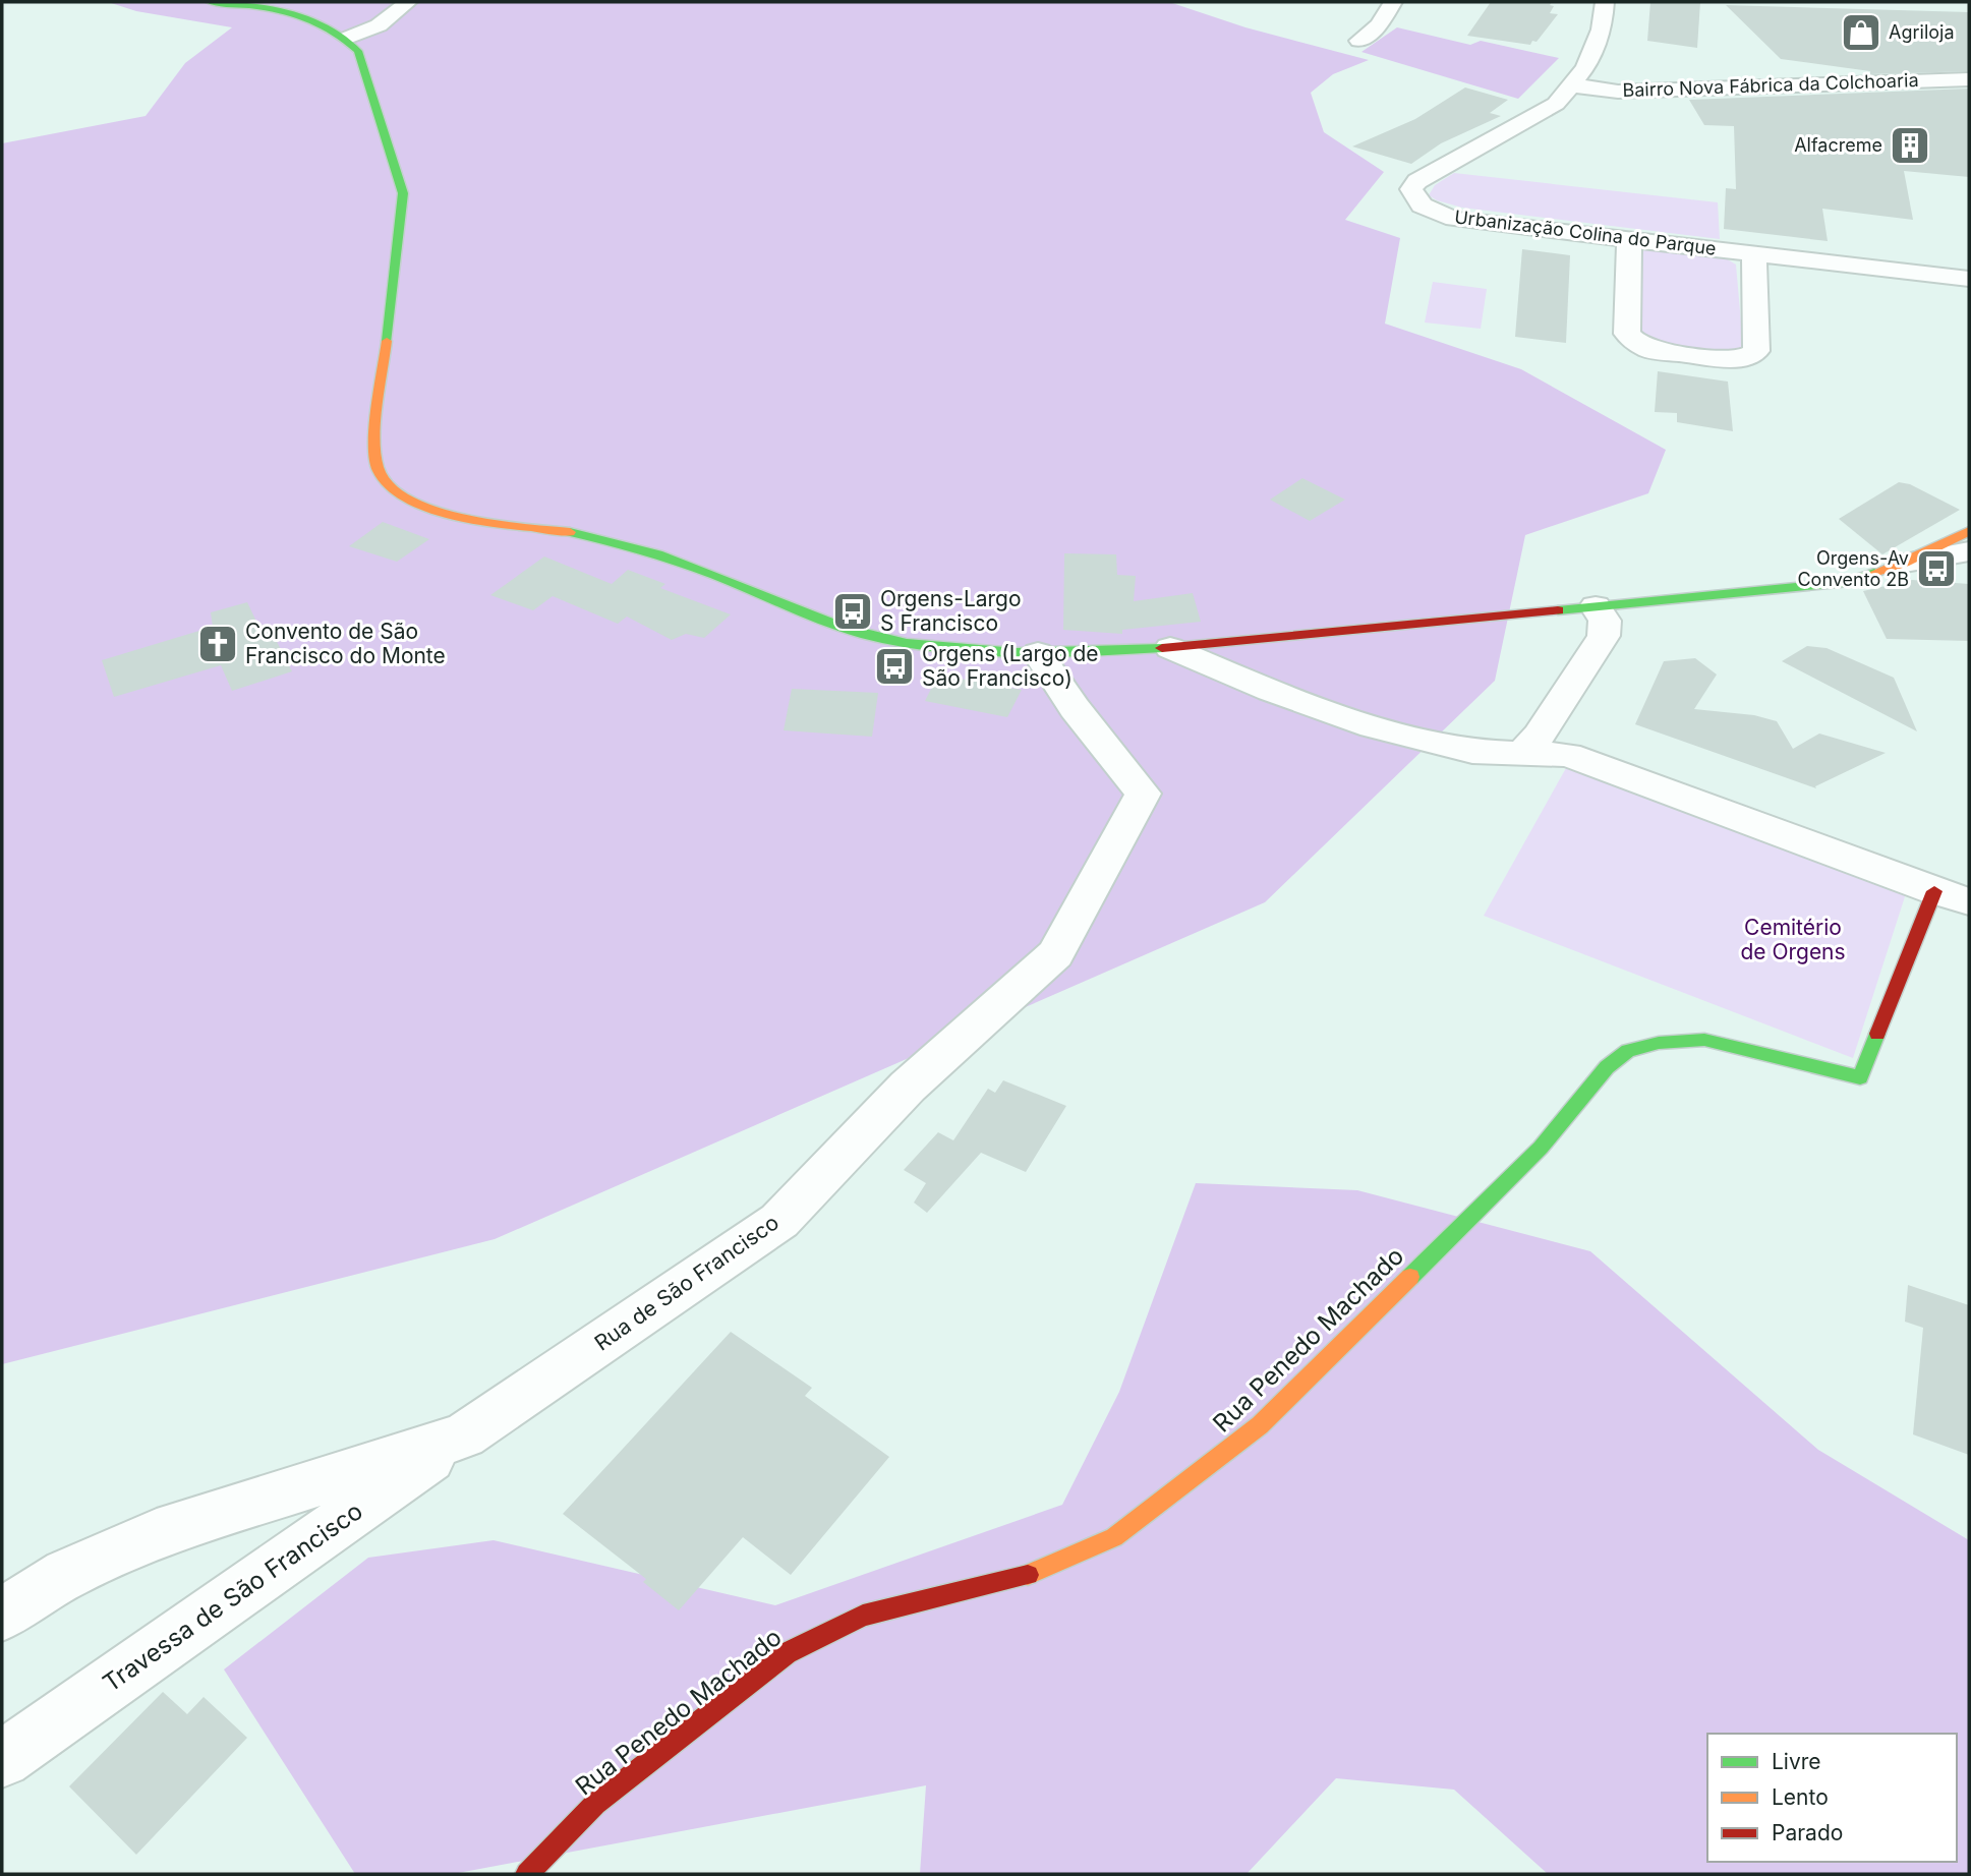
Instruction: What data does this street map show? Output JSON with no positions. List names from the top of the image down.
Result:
{
  "streets": {
    "street": [
      "Bairro Nova Fábrica da Colchoaria",
      "Urbanização Colina do Parque",
      "Rua de São Francisco",
      "Rua Penedo Machado",
      "Travessa de São Francisco"
    ]
  },
  "crossings": [
    ["Bairro Nova Fábrica da Colchoaria", "Urbanização Colina do Parque"],
    ["Rua de São Francisco", "Travessa de São Francisco"]
  ],
  "parks": ["Cemitério de Orgens"],
  "places": {
    "shop": ["Agriloja"],
    "building": ["Alfacreme"],
    "bus stop": ["Orgens-Av Convento 2B", "Orgens-Largo S Francisco", "Orgens (Largo de São Francisco)"],
    "church": ["Convento de São Francisco do Monte"]
  },
  "legend": ["Livre", "Lento", "Parado"]
}
